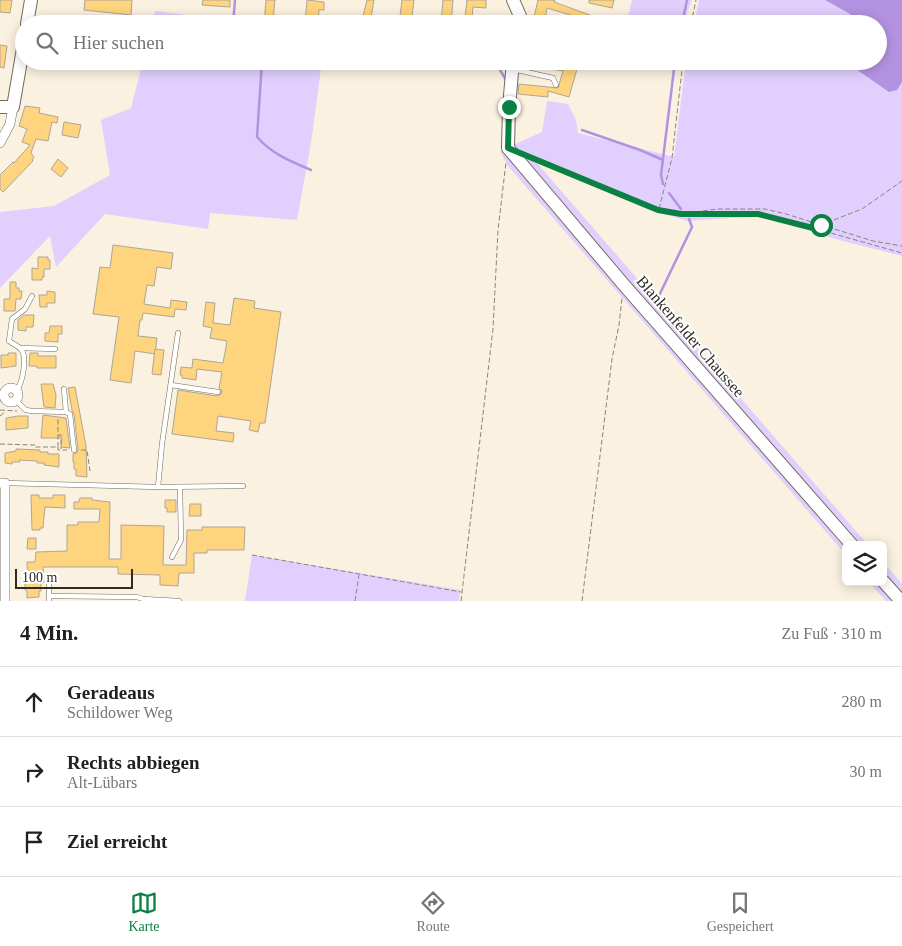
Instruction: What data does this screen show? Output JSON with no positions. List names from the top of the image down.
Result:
{
  "streets": {
    "street": ["Blankenfelder Chaussee"]
  },
  "scale_bar": "100 m",
  "page": {
    "search": "Hier suchen",
    "scale": "100 m",
    "heading": ["4 Min.", "Zu Fuß · 310 m"],
    "list": [
      ["Geradeaus", "Schildower Weg", "280 m"],
      ["Rechts abbiegen", "Alt-Lübars", "30 m"],
      "Ziel erreicht"
    ],
    "nav": ["Karte", "Route", "Gespeichert"]
  }
}
